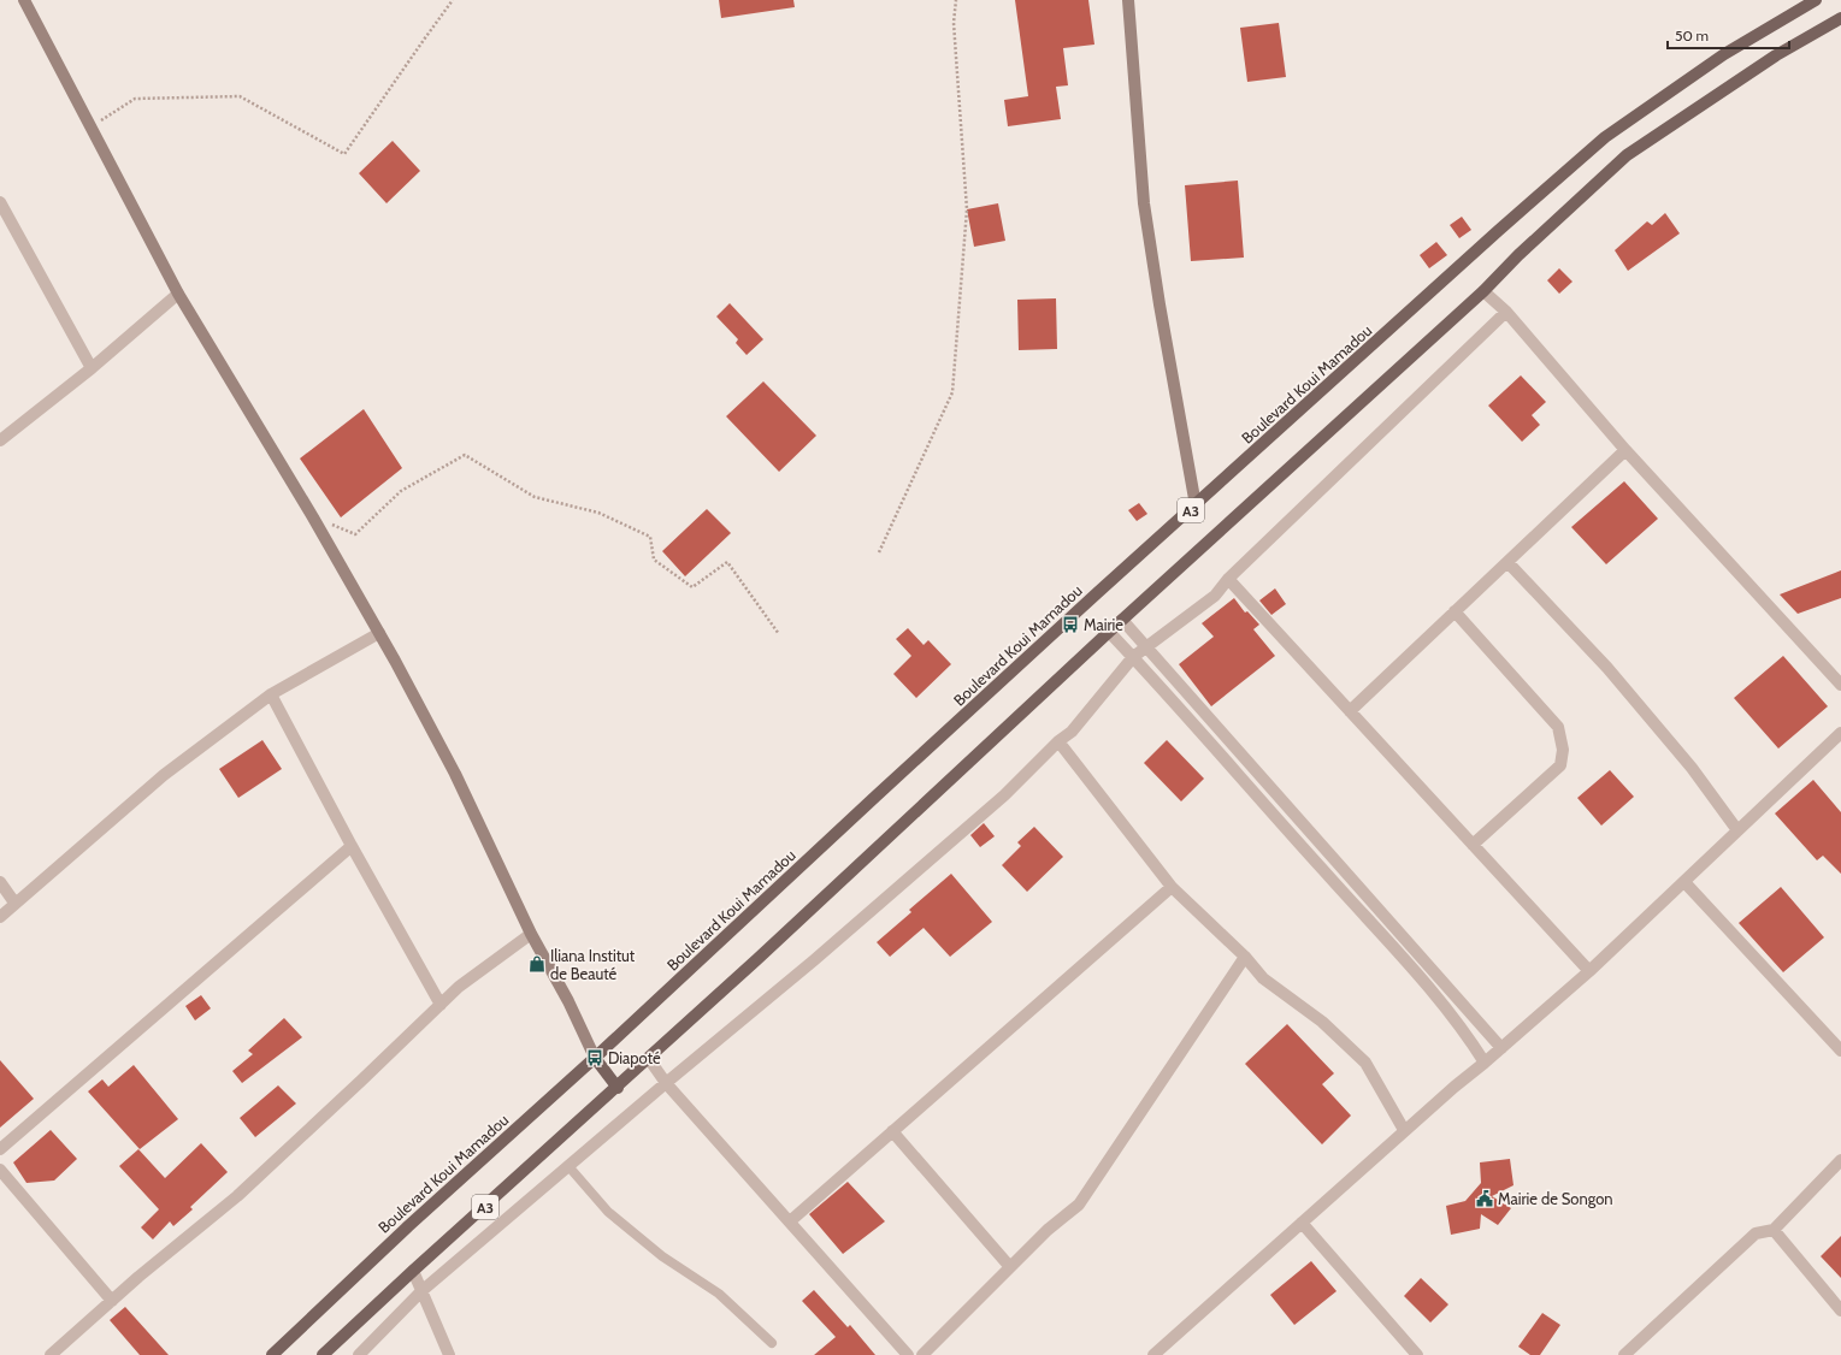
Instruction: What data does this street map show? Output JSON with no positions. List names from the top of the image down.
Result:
{
  "streets": {
    "main road": ["Boulevard Koui Mamadou", "A3"]
  },
  "places": {
    "bus stop": ["Mairie", "Diapoté"],
    "shop": ["Iliana Institut de Beauté"],
    "public building": ["Mairie de Songon"]
  },
  "scale_bar": "50 m"
}
